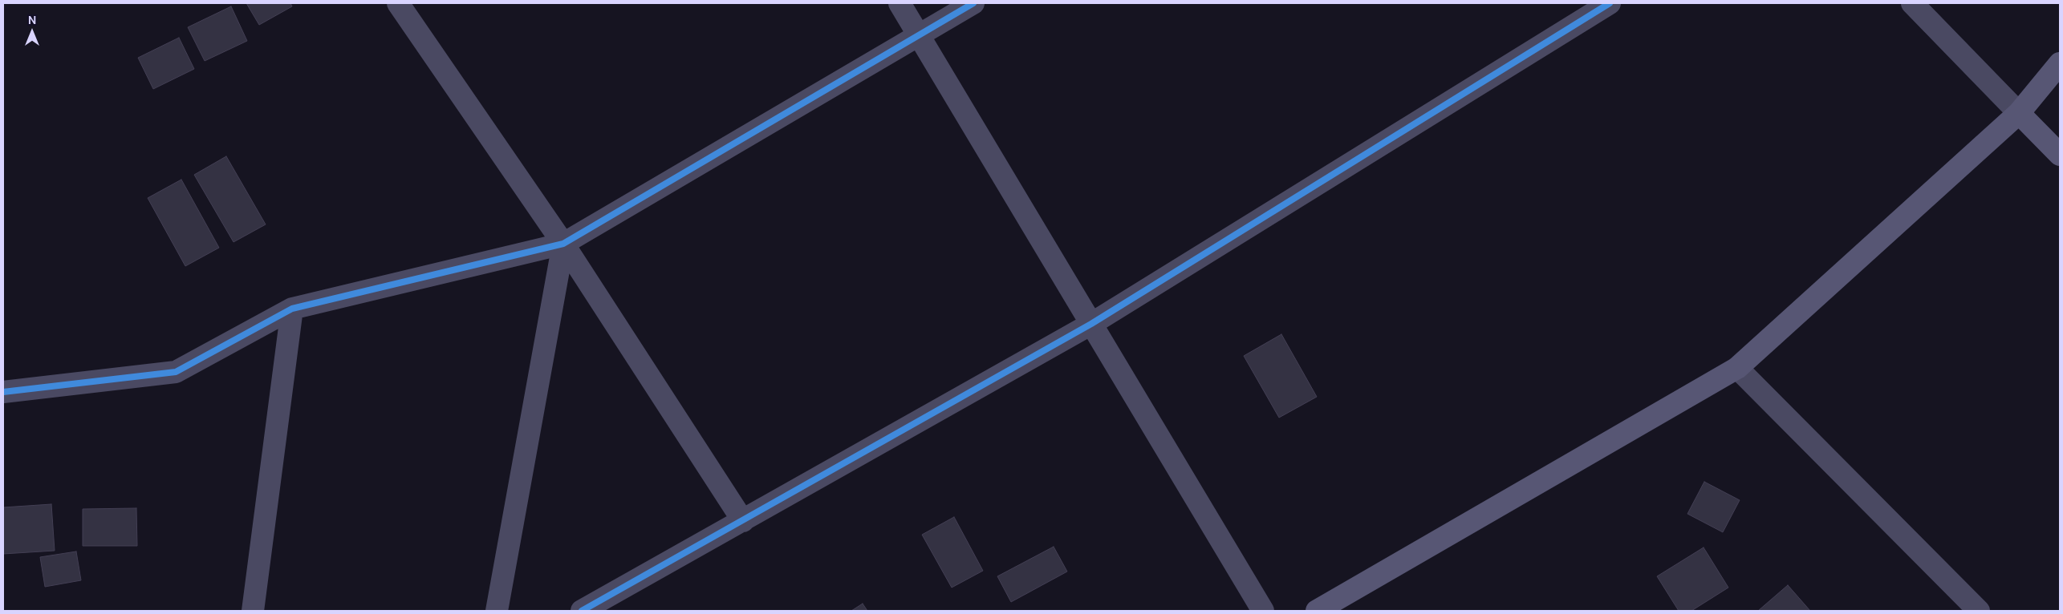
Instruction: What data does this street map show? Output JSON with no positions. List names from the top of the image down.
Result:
{
  "north": "top"
}
